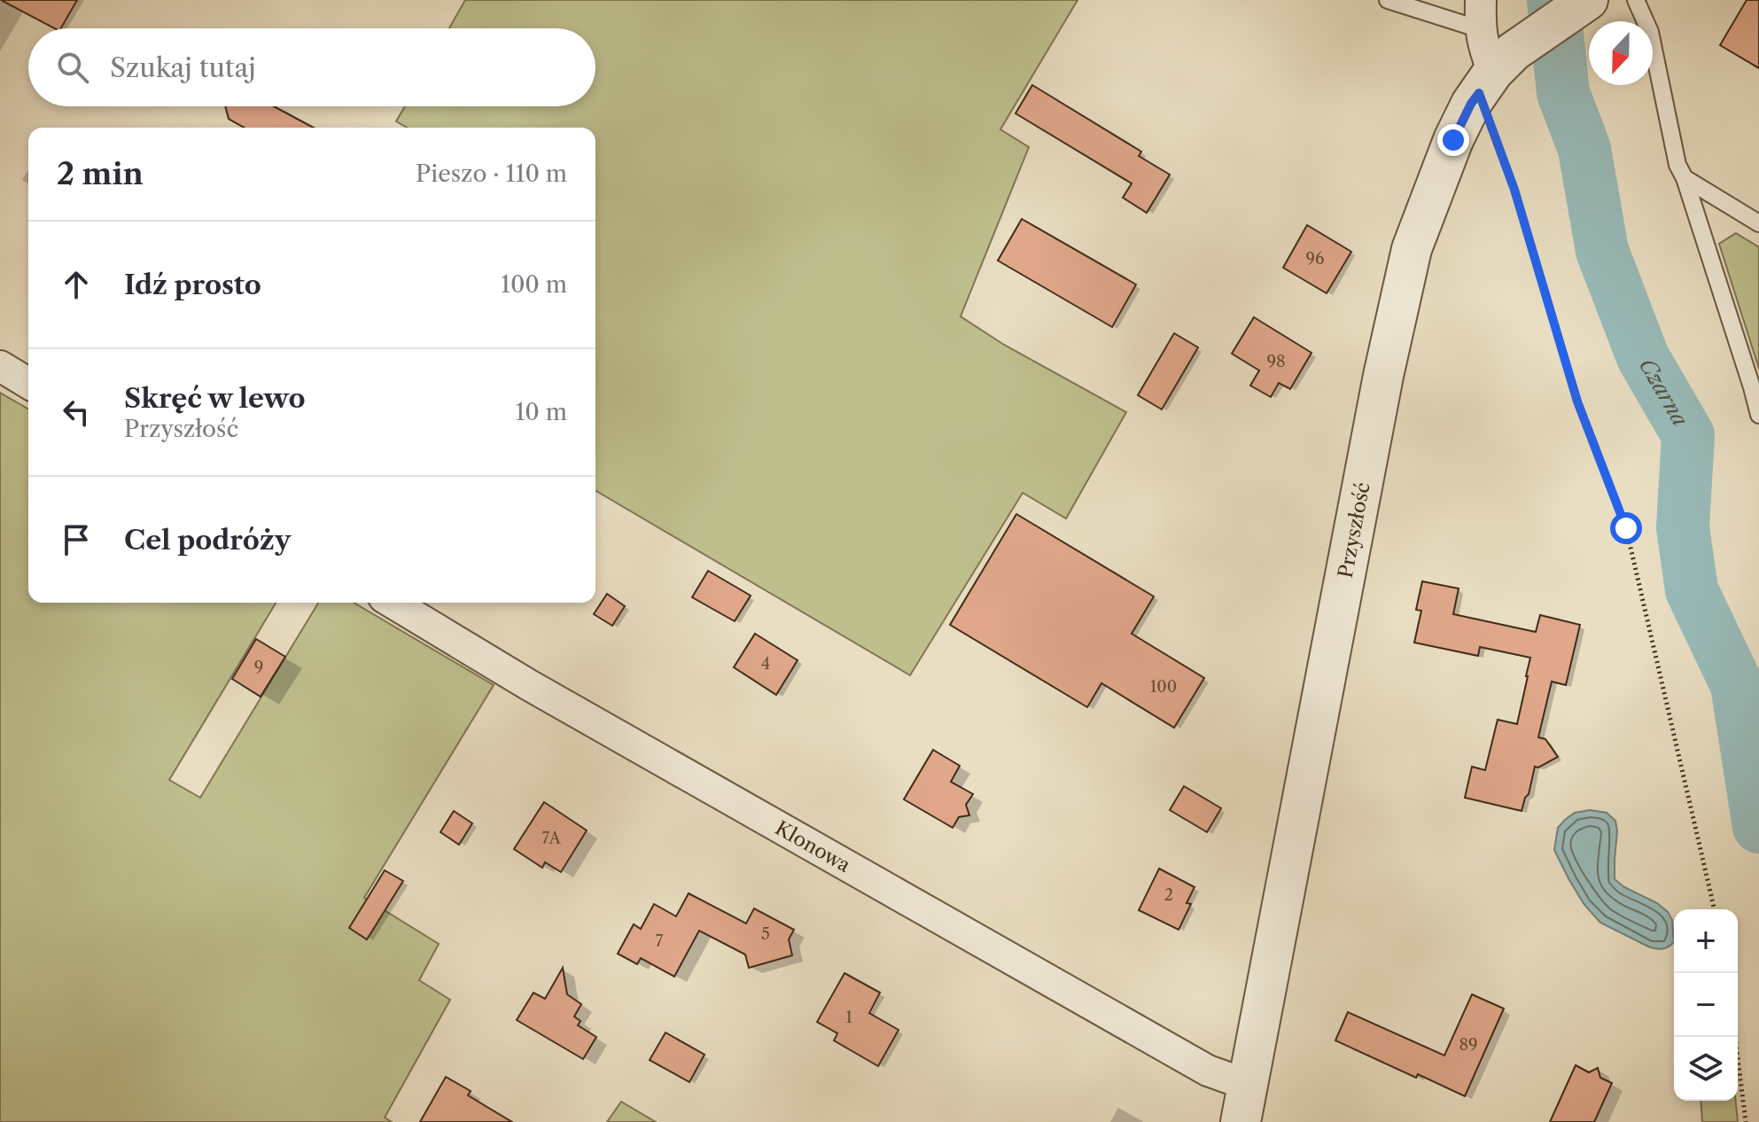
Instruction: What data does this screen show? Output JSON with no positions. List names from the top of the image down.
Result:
{
  "streets": {
    "street": ["Przyszłość", "Klonowa"]
  },
  "crossings": [
    ["Przyszłość", "Klonowa"]
  ],
  "water": ["Czarna"],
  "house_numbers": [
    "96",
    "98",
    "4",
    "9",
    "100",
    "7A",
    "2",
    "5",
    "7",
    "1",
    "89"
  ],
  "north": "bottom",
  "page": {
    "search": "Szukaj tutaj",
    "heading": ["2 min", "Pieszo · 110 m"],
    "list": [
      ["Idź prosto", "100 m"],
      ["Skręć w lewo", "Przyszłość", "10 m"],
      "Cel podróży"
    ],
    "map_buttons": ["+", "−"]
  }
}
